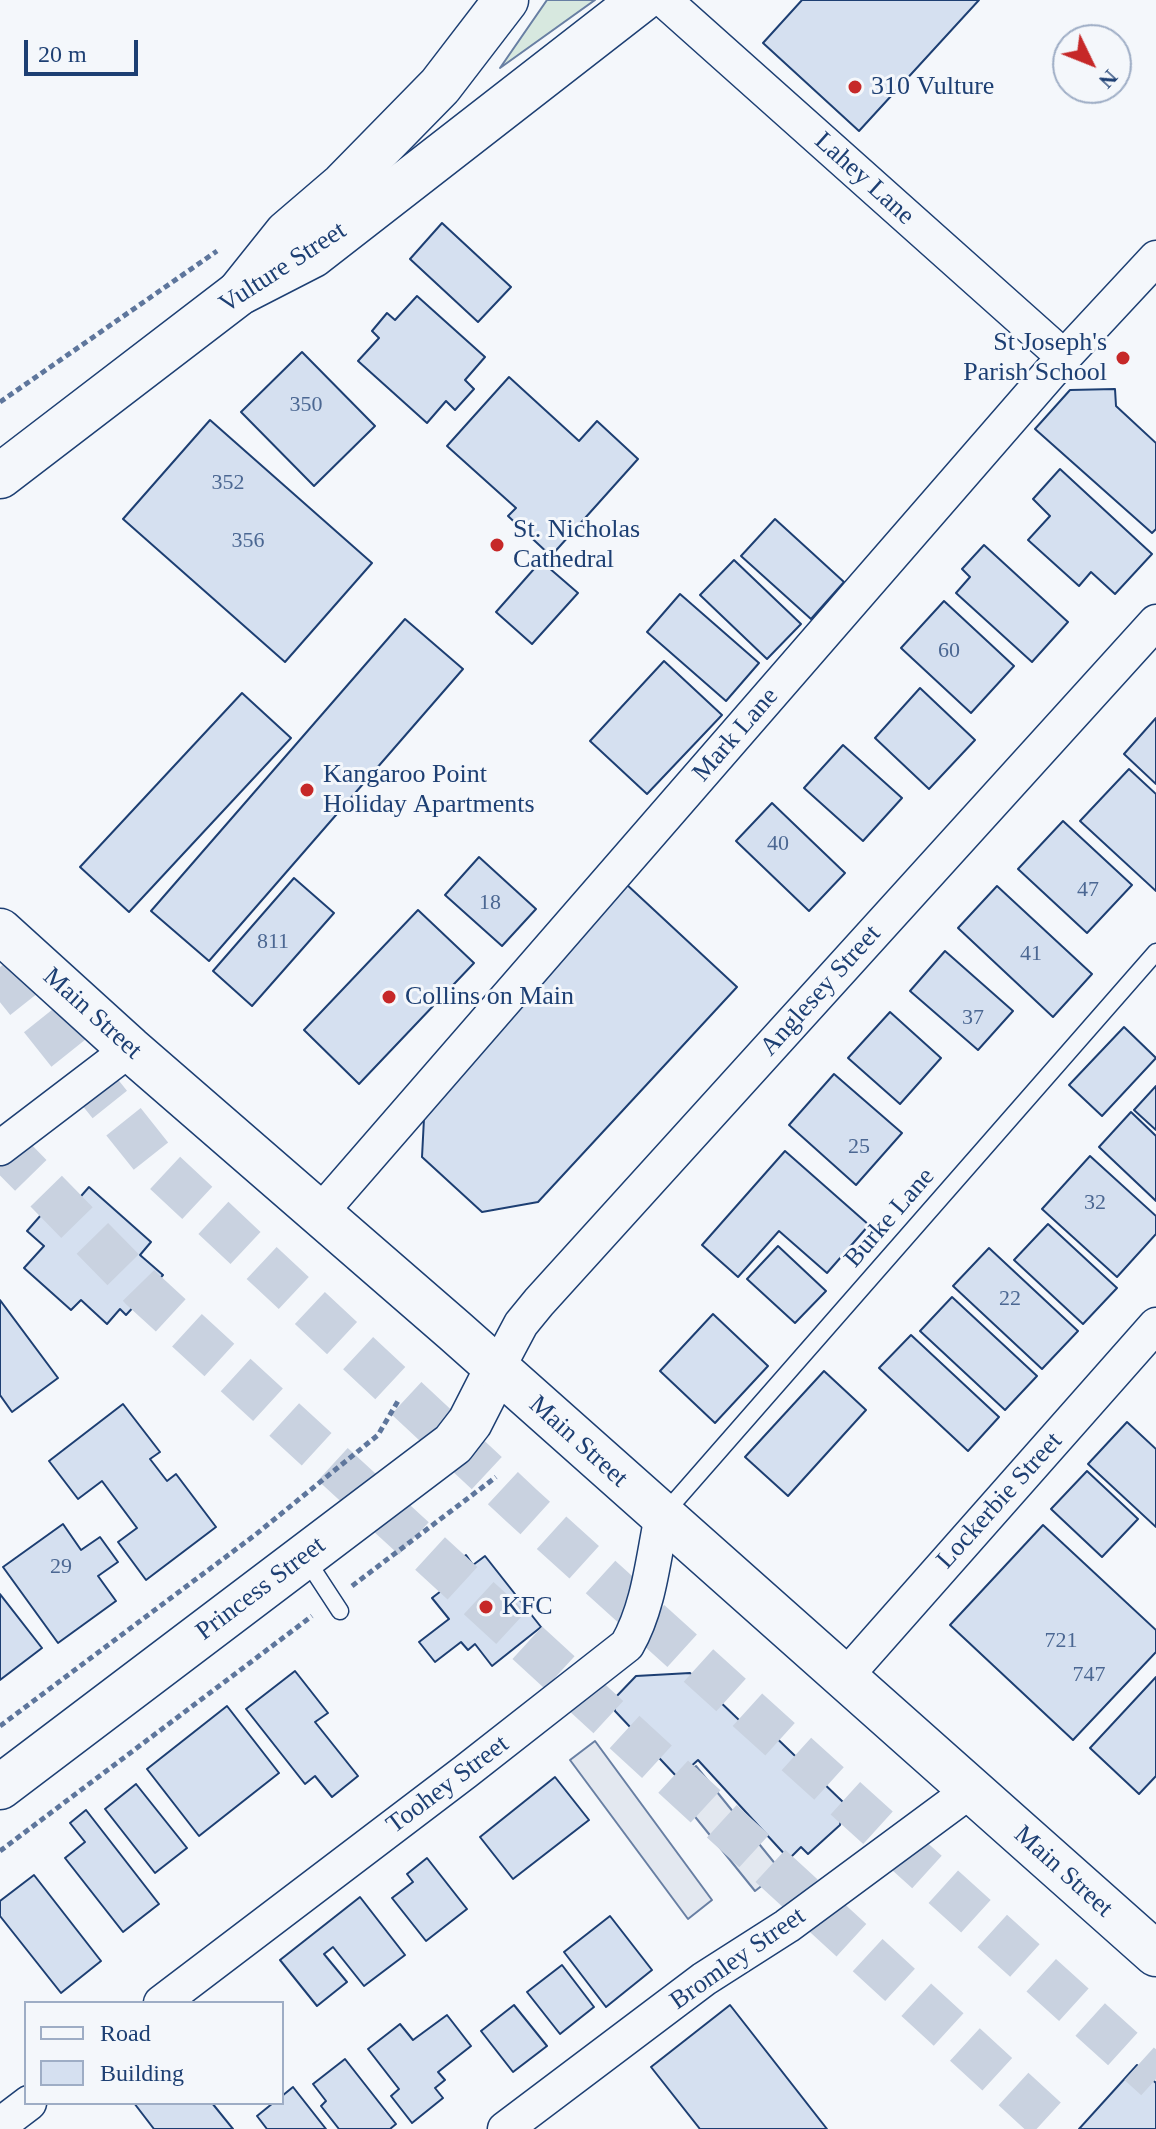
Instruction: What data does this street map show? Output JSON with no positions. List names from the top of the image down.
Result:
{
  "streets": {
    "main road": ["Vulture Street", "Main Street", "Princess Street"],
    "street": [
      "Lahey Lane",
      "Mark Lane",
      "Anglesey Street",
      "Lockerbie Street",
      "Toohey Street",
      "Bromley Street"
    ],
    "lane": ["Burke Lane"]
  },
  "crossings": [
    ["Lahey Lane", "Mark Lane"],
    ["Mark Lane", "Main Street"],
    ["Anglesey Street", "Main Street"],
    ["Anglesey Street", "Princess Street"],
    ["Main Street", "Burke Lane"],
    ["Main Street", "Lockerbie Street"],
    ["Main Street", "Princess Street"],
    ["Main Street", "Toohey Street"],
    ["Main Street", "Bromley Street"],
    ["Burke Lane", "Toohey Street"]
  ],
  "places": [
    "310 Vulture",
    "St Joseph's Parish School",
    "St. Nicholas Cathedral",
    "Kangaroo Point Holiday Apartments",
    "Collins on Main",
    "KFC"
  ],
  "house_numbers": [
    "350",
    "352",
    "356",
    "60",
    "40",
    "47",
    "18",
    "811",
    "41",
    "37",
    "25",
    "32",
    "22",
    "29",
    "721",
    "747"
  ],
  "legend": ["Road", "Building"],
  "scale_bar": "20 m",
  "north": "bottom right"
}
